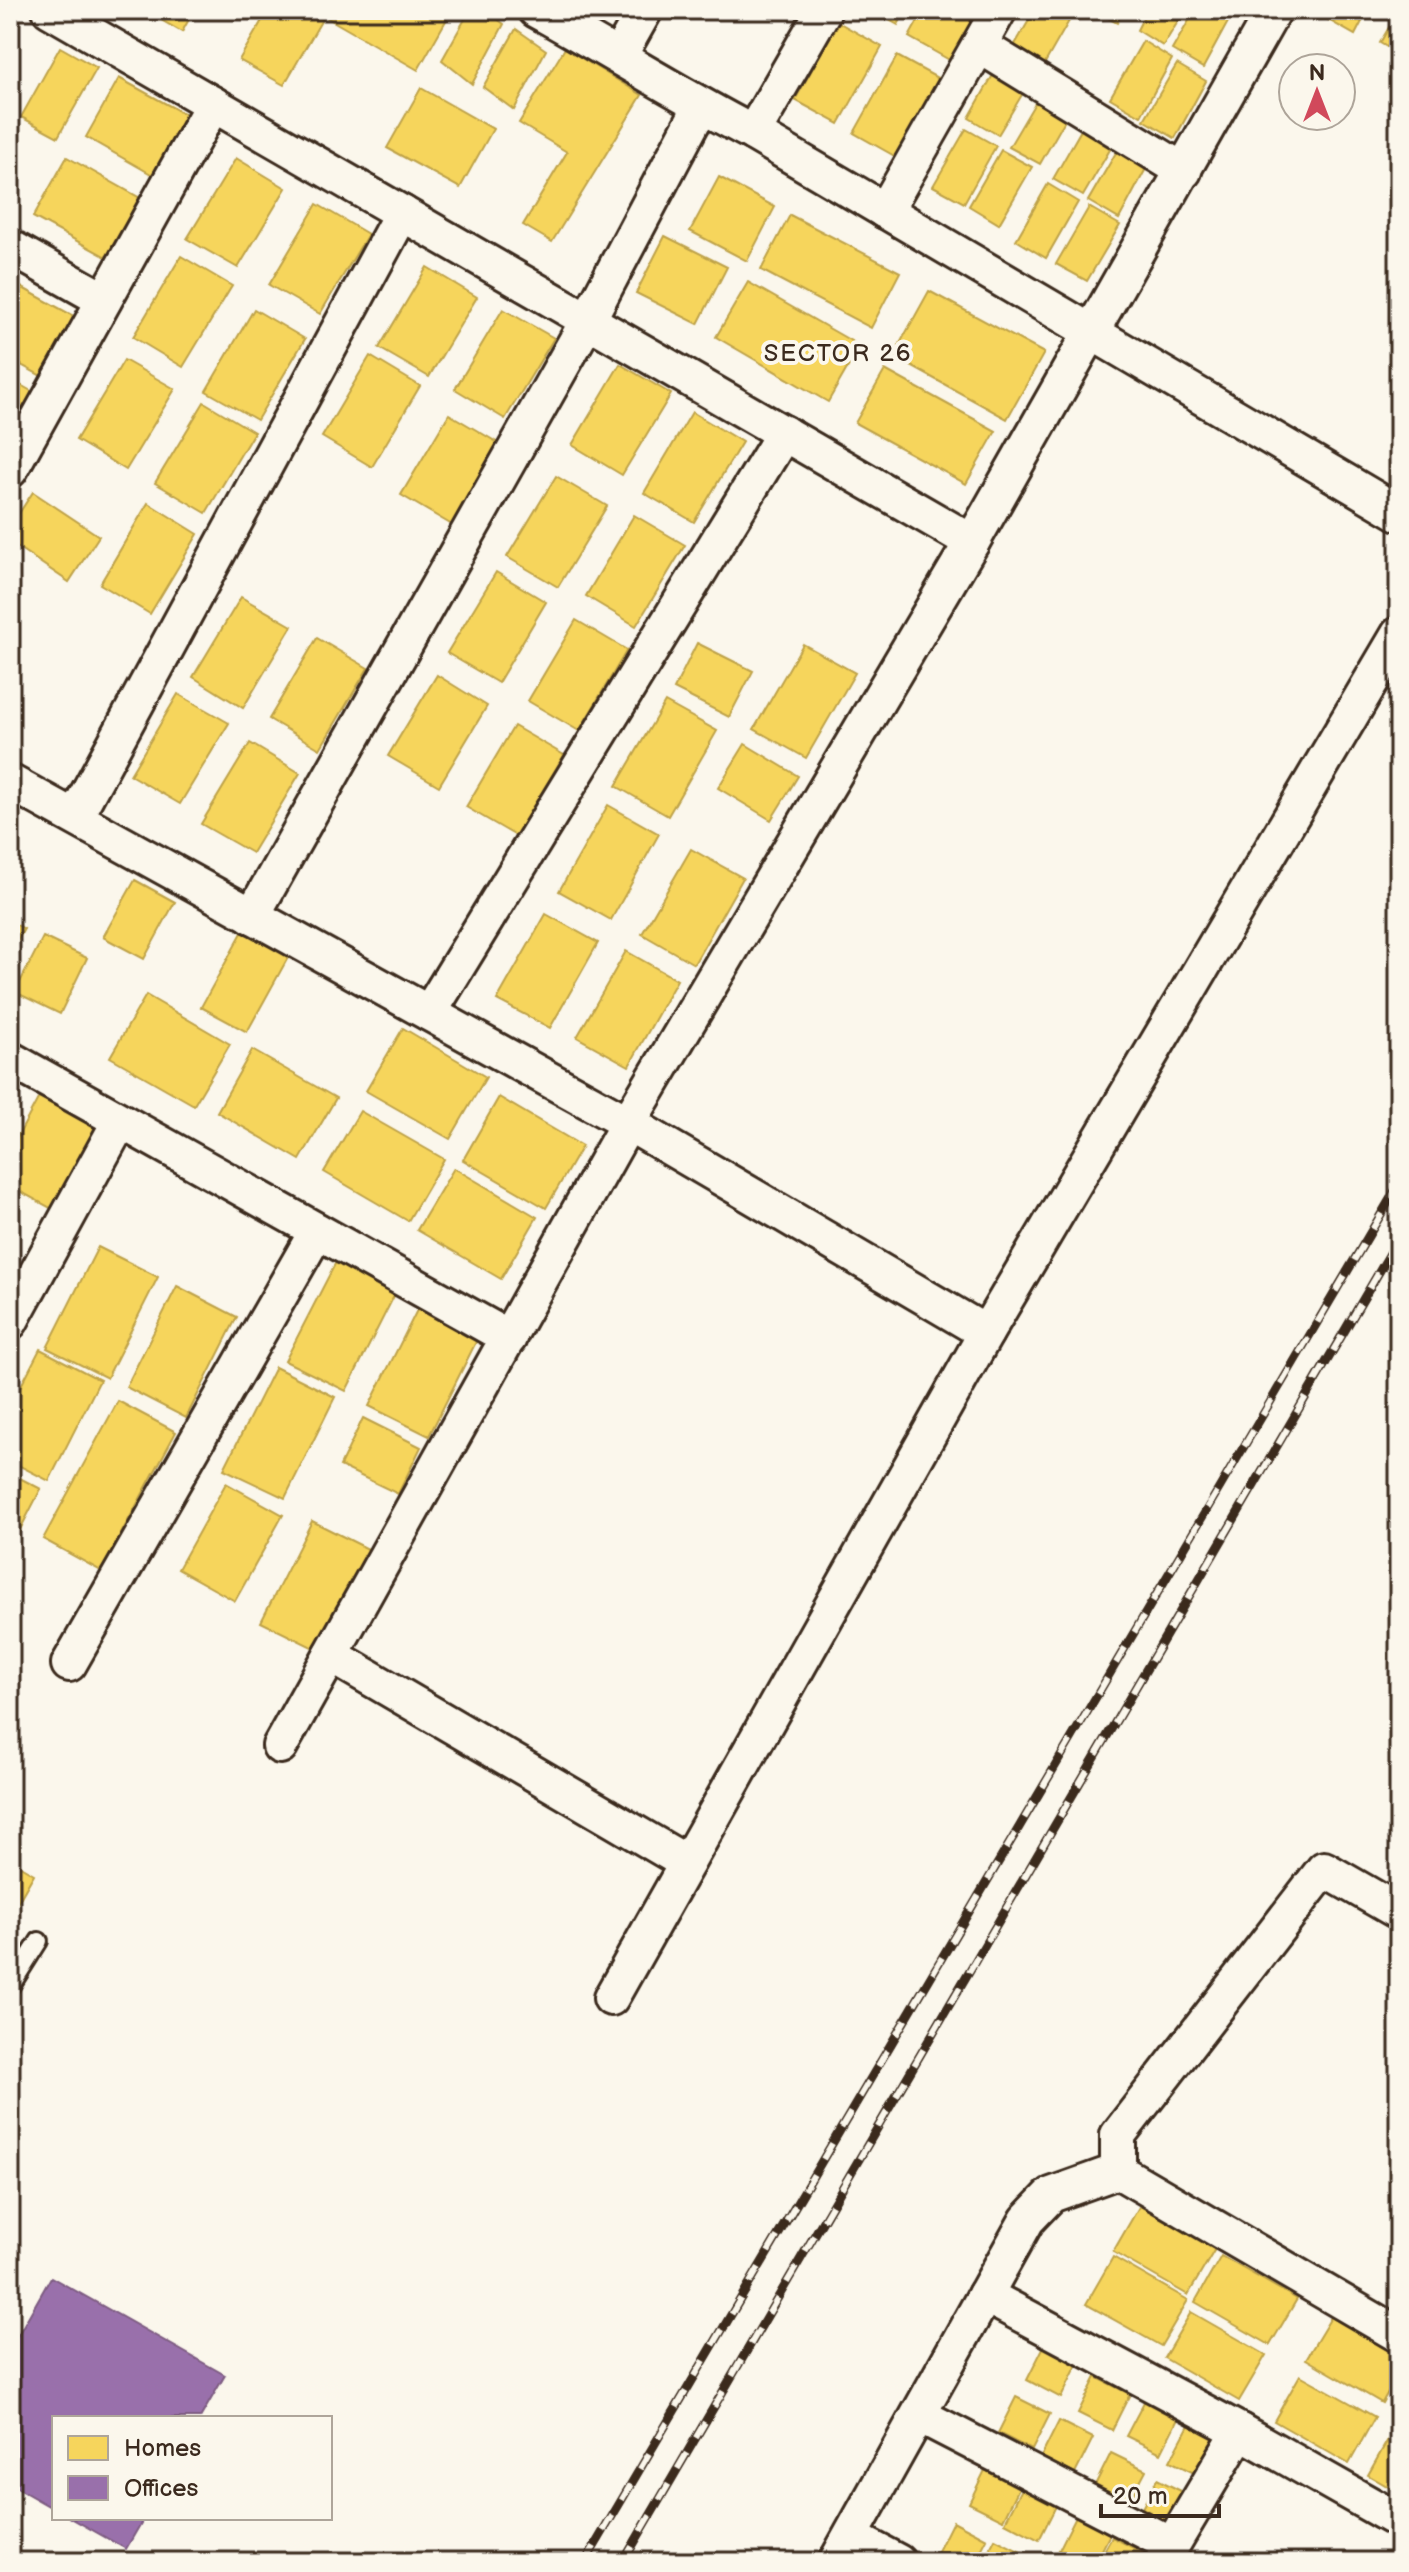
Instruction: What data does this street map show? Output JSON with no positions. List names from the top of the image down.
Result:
{
  "districts": ["SECTOR 26"],
  "legend": ["Homes", "Offices"],
  "scale_bar": "20 m",
  "north": "top"
}
